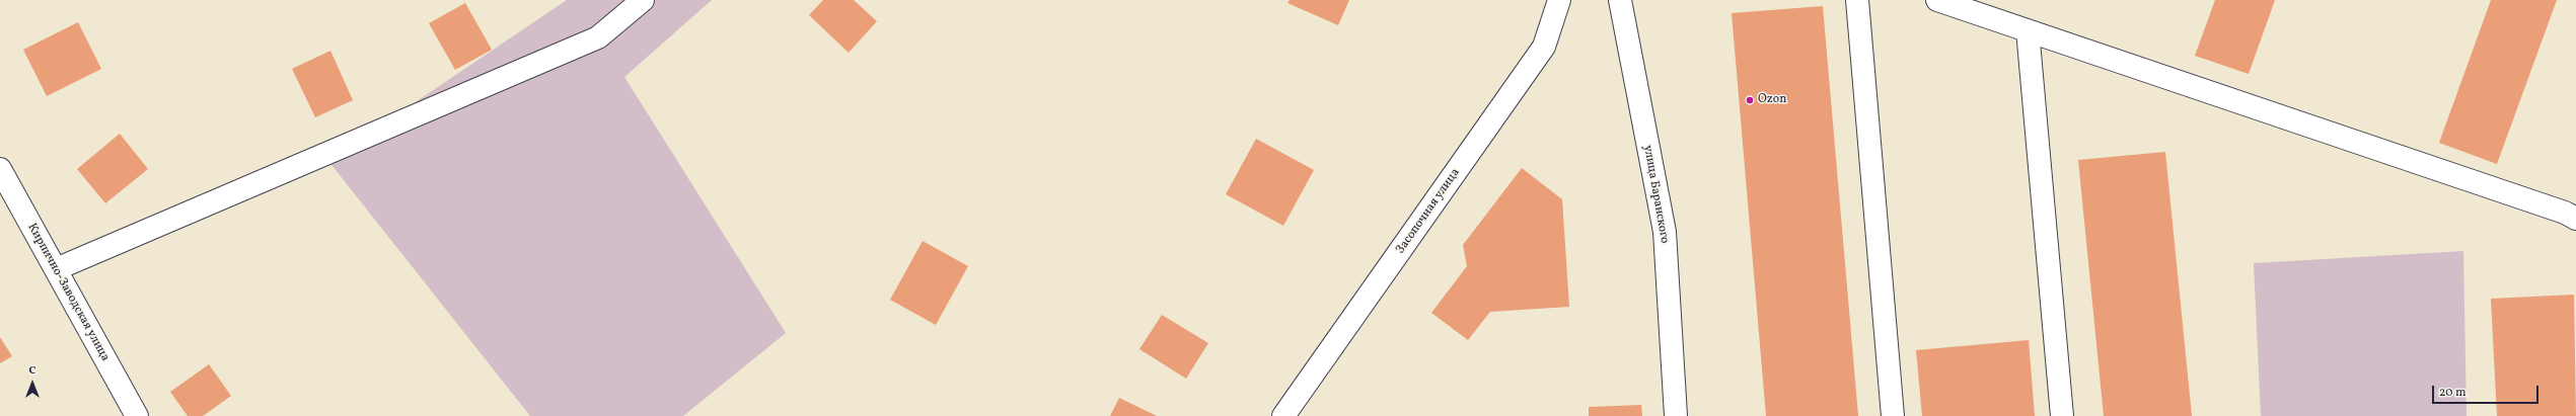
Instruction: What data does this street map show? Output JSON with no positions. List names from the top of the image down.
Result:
{
  "streets": {
    "street": ["улица Баранского", "Засопочная улица", "Кирпично-Заводская улица"]
  },
  "places": ["Ozon"],
  "scale_bar": "20 m",
  "north": "top"
}
